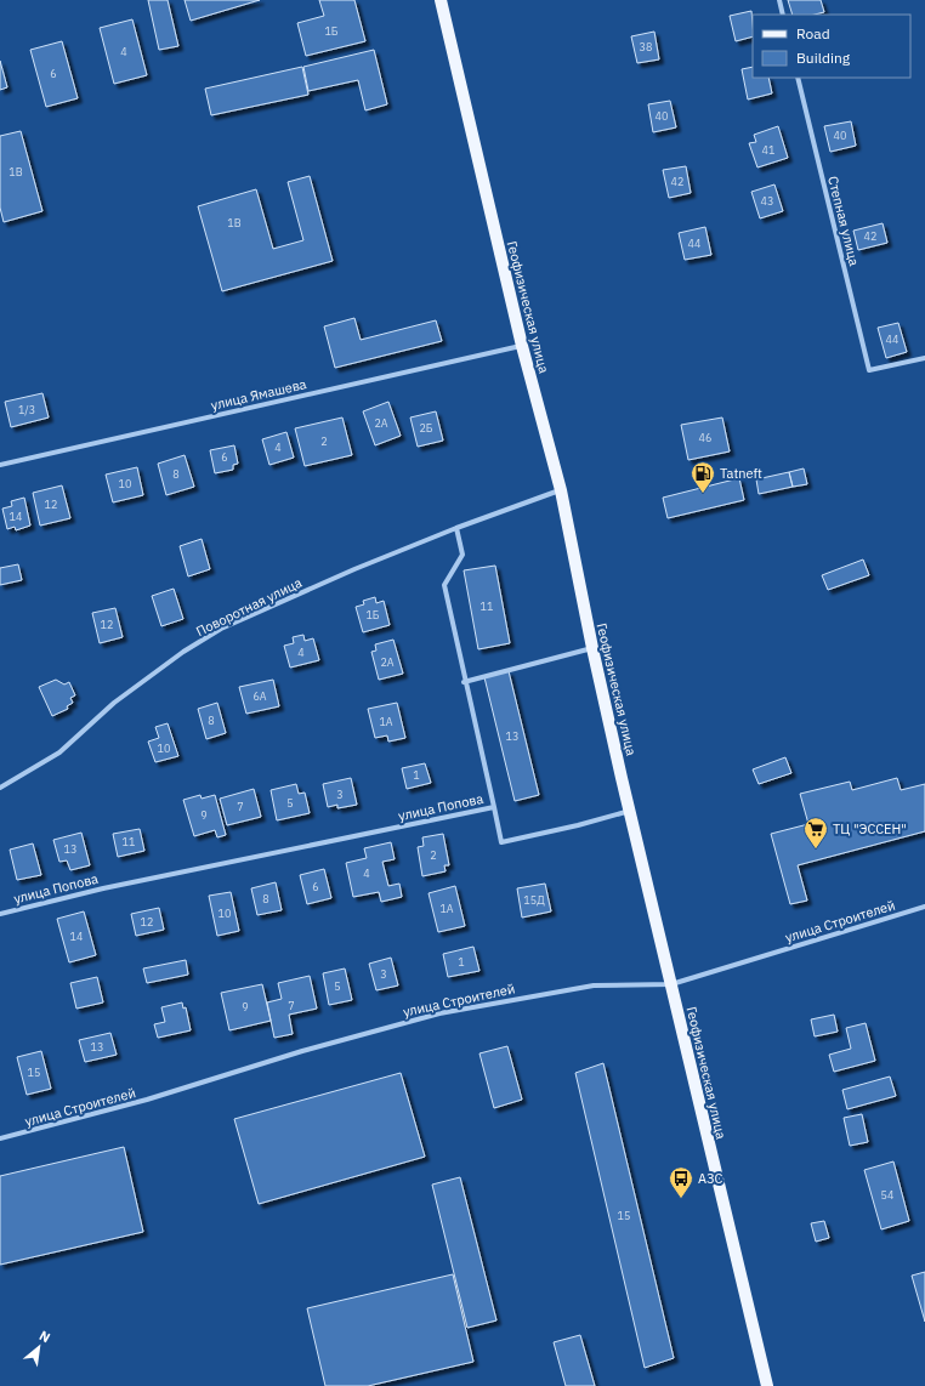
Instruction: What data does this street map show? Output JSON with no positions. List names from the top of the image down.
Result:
{
  "streets": {
    "main road": ["Геофизическая улица"],
    "street": [
      "Степная улица",
      "улица Ямашева",
      "Поворотная улица",
      "улица Попова",
      "улица Строителей"
    ]
  },
  "crossings": [
    ["Геофизическая улица", "улица Ямашева"],
    ["Геофизическая улица", "улица Строителей"],
    ["Поворотная улица", "улица Попова"]
  ],
  "places": {
    "fuel station": ["Tatneft"],
    "supermarket": ["ТЦ \"ЭССЕН\""],
    "bus stop": ["АЗС"]
  },
  "house_numbers": [
    "1Б",
    "38",
    "4",
    "6",
    "40",
    "40",
    "41",
    "1В",
    "42",
    "43",
    "1В",
    "42",
    "44",
    "44",
    "1/3",
    "2А",
    "2Б",
    "46",
    "2",
    "4",
    "6",
    "8",
    "10",
    "12",
    "14",
    "11",
    "1Б",
    "12",
    "4",
    "2А",
    "6А",
    "8",
    "1А",
    "13",
    "10",
    "1",
    "3",
    "5",
    "7",
    "9",
    "11",
    "13",
    "2",
    "4",
    "6",
    "8",
    "15Д",
    "1А",
    "10",
    "12",
    "14",
    "1",
    "3",
    "5",
    "7",
    "9",
    "13",
    "15",
    "54",
    "15"
  ],
  "legend": ["Road", "Building"],
  "north": "top right"
}
